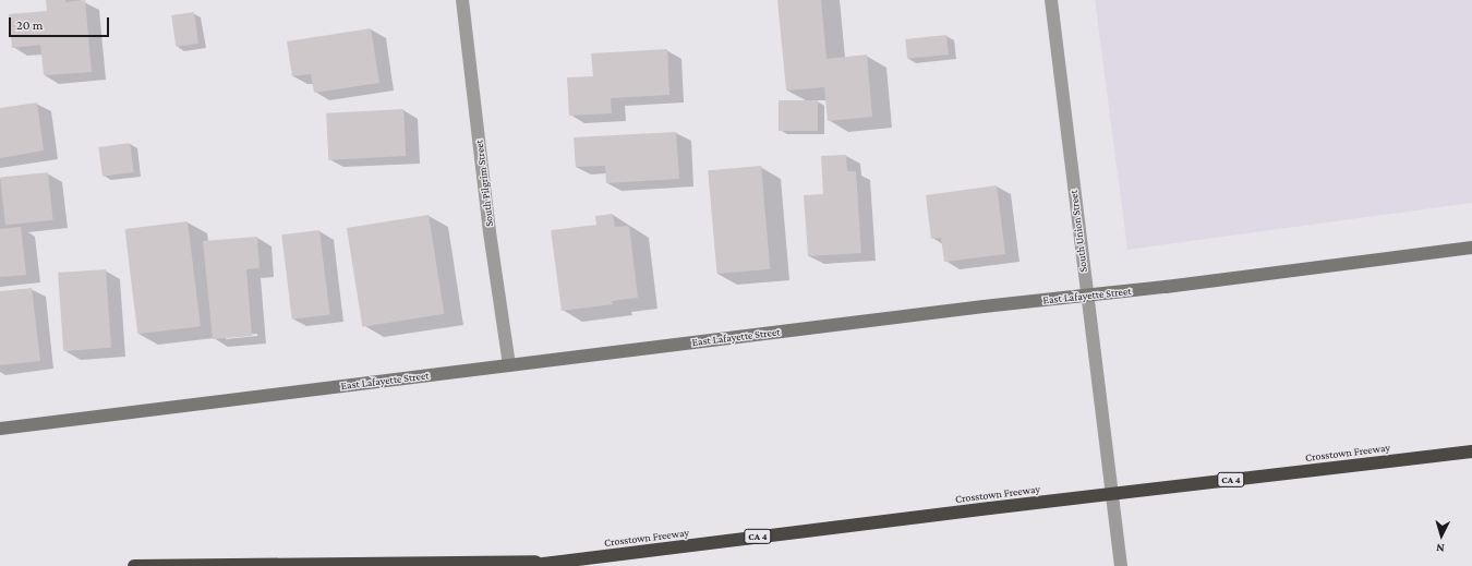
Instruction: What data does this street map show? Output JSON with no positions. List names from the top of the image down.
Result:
{
  "streets": {
    "highway": ["Crosstown Freeway", "CA 4"],
    "street": ["South Pilgrim Street", "South Union Street", "East Lafayette Street"]
  },
  "crossings": [
    ["South Pilgrim Street", "East Lafayette Street"],
    ["South Union Street", "East Lafayette Street"]
  ],
  "scale_bar": "20 m",
  "north": "bottom"
}
